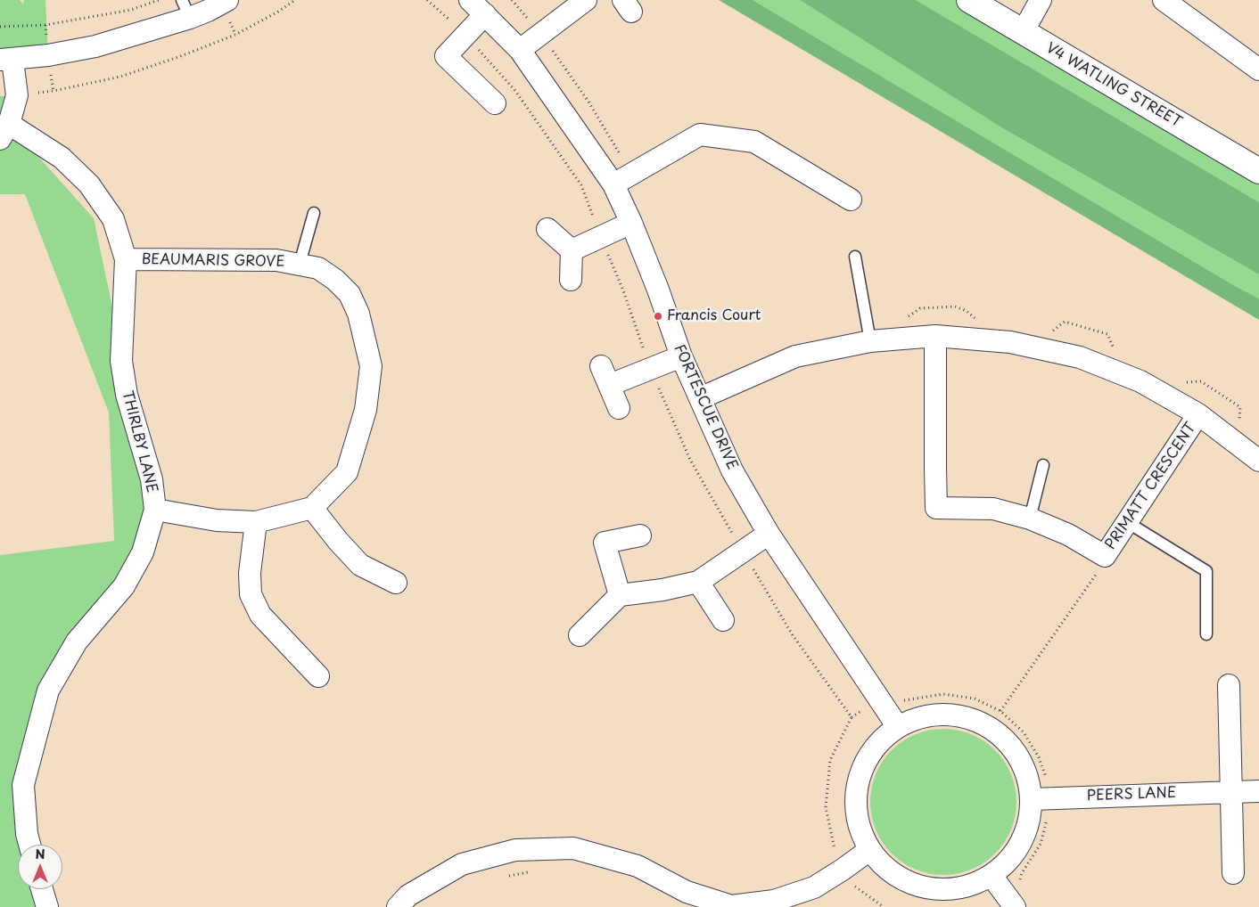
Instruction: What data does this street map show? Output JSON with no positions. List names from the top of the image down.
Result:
{
  "streets": {
    "street": [
      "V4 WATLING STREET",
      "BEAUMARIS GROVE",
      "FORTESCUE DRIVE",
      "THIRLBY LANE",
      "PRIMATT CRESCENT",
      "PEERS LANE"
    ]
  },
  "crossings": [
    ["BEAUMARIS GROVE", "THIRLBY LANE"]
  ],
  "places": ["Francis Court"],
  "north": "top"
}
